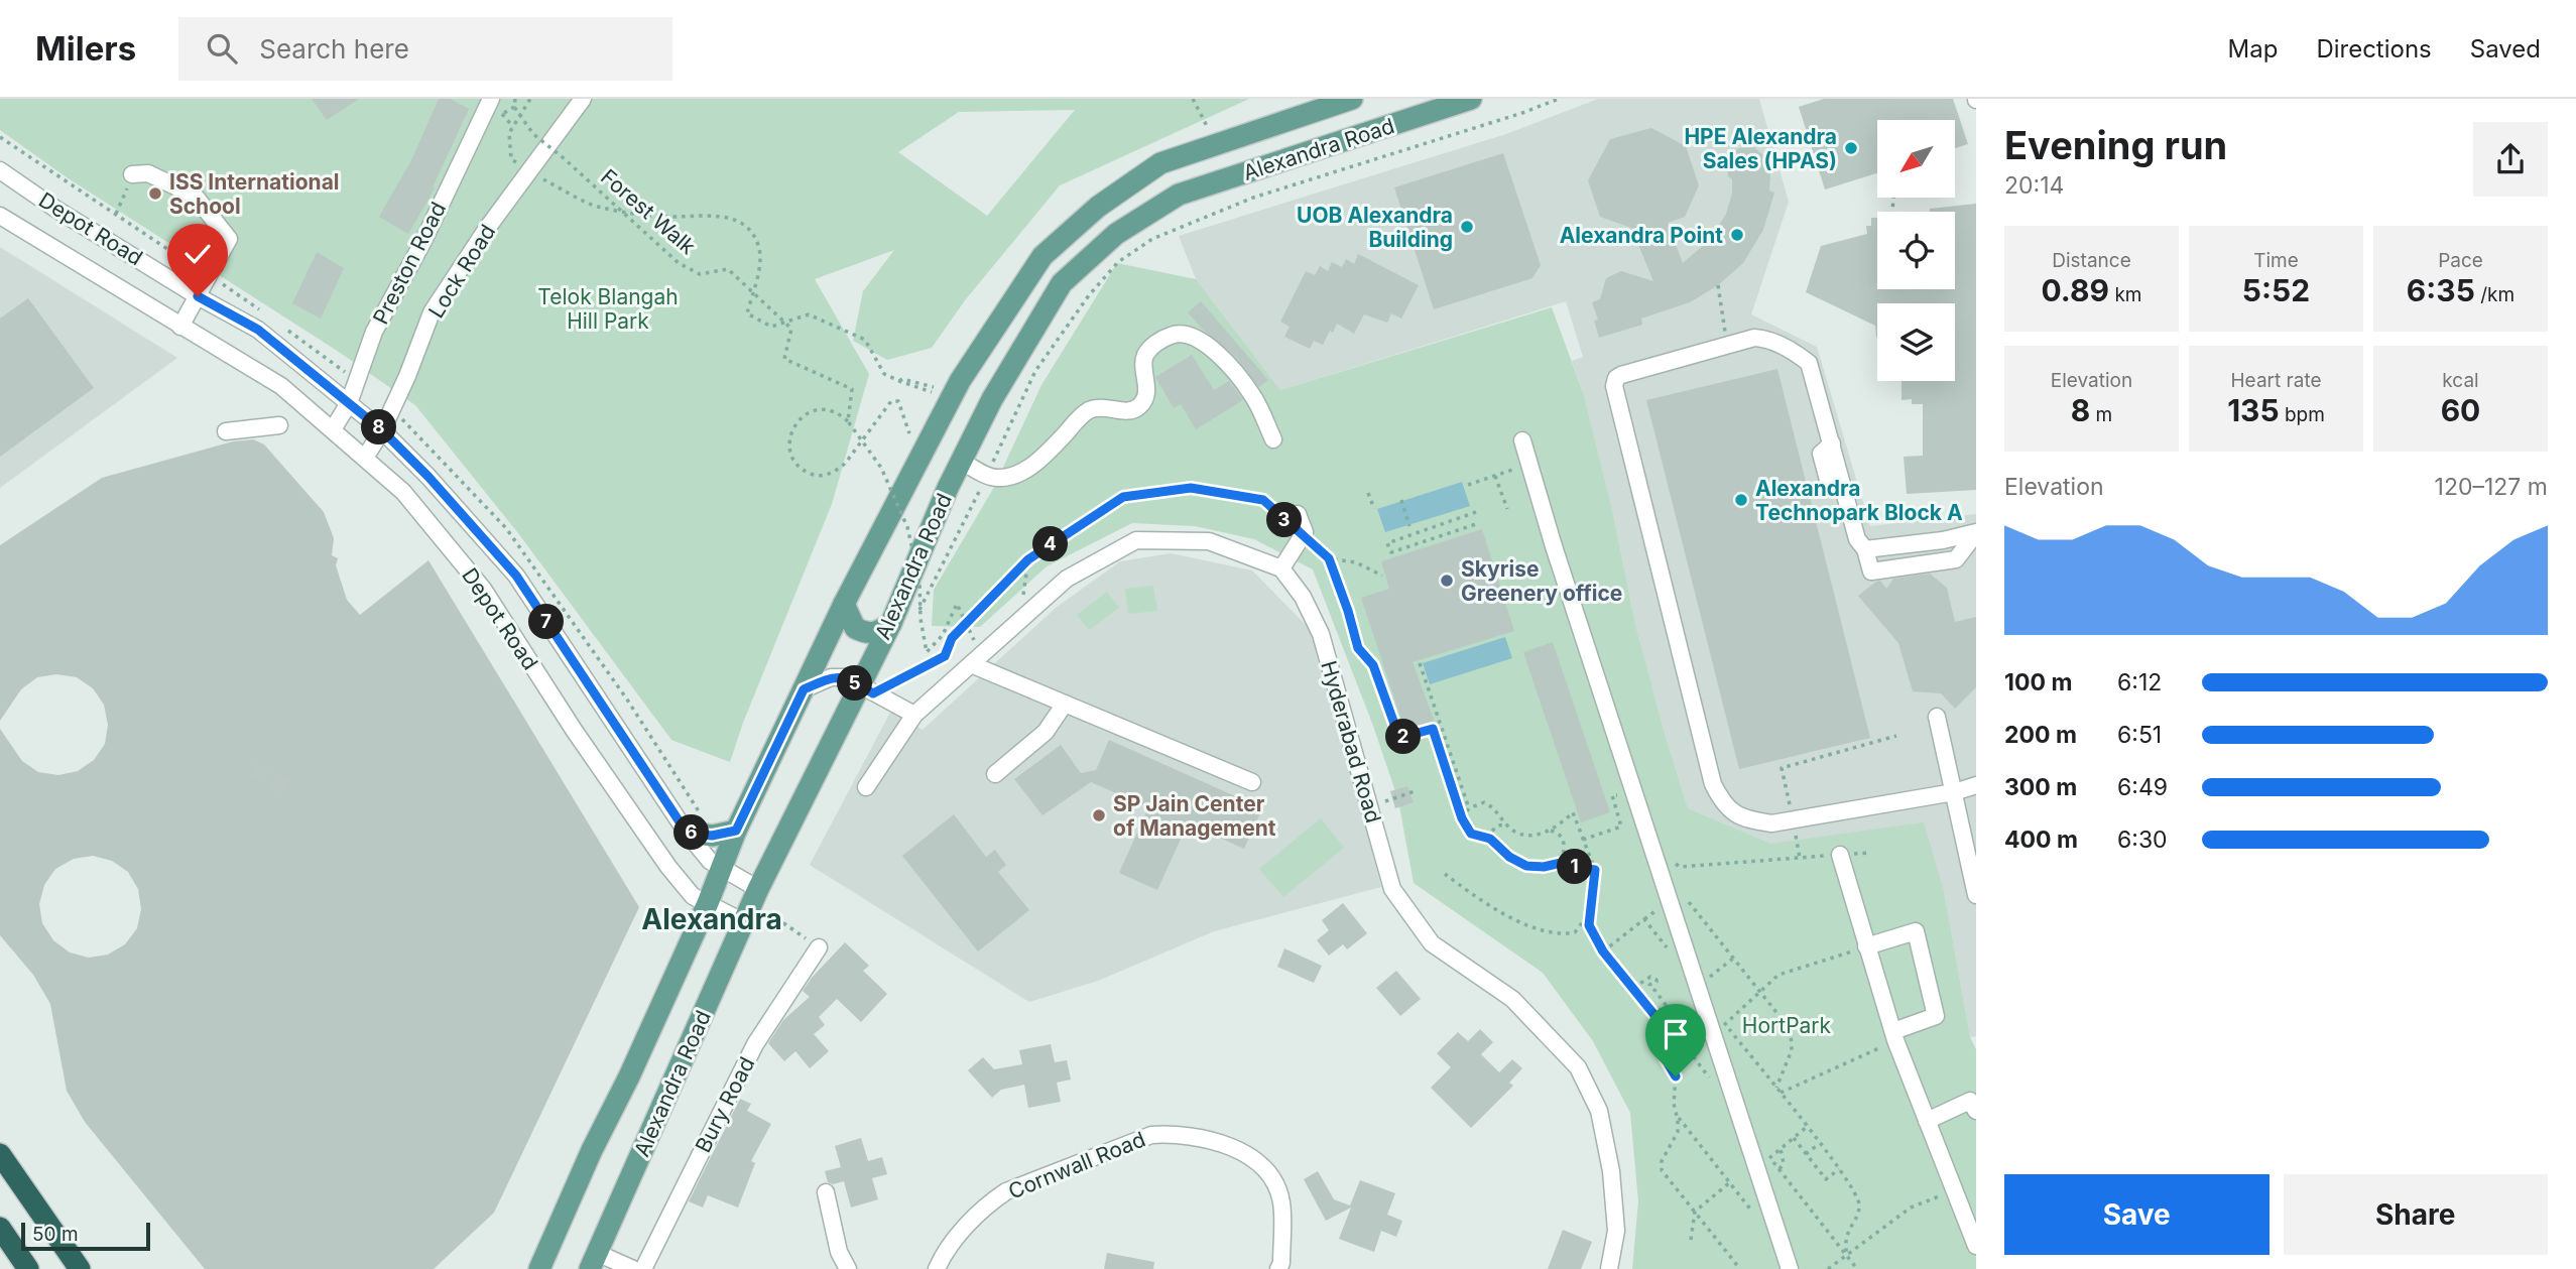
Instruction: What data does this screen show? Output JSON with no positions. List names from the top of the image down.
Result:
{
  "streets": {
    "main road": ["Alexandra Road"],
    "street": [
      "Depot Road",
      "Preston Road",
      "Lock Road",
      "Hyderabad Road",
      "Bury Road",
      "Cornwall Road"
    ],
    "path": ["Forest Walk"]
  },
  "crossings": [
    ["Alexandra Road", "Depot Road"],
    ["Depot Road", "Preston Road"],
    ["Depot Road", "Lock Road"]
  ],
  "districts": ["Alexandra"],
  "parks": ["Telok Blangah Hill Park", "HortPark"],
  "places": [
    "HPE Alexandra Sales (HPAS)",
    "ISS International School",
    "UOB Alexandra Building",
    "Alexandra Point",
    "Alexandra Technopark Block A",
    "Skyrise Greenery office",
    "SP Jain Center of Management"
  ],
  "scale_bar": "50 m",
  "north": "bottom left",
  "page": {
    "header": "Milers",
    "search": "Search here",
    "nav": ["Map", "Directions", "Saved"],
    "heading": ["Evening run", "20:14"],
    "stats": [
      ["Distance", "0.89 km"],
      ["Time", "5:52"],
      ["Pace", "6:35 /km"],
      ["Elevation", "8 m"],
      ["Heart rate", "135 bpm"],
      ["kcal", "60"]
    ],
    "pins": [
      "8",
      "3",
      "4",
      "7",
      "5",
      "2",
      "6",
      "1"
    ],
    "chart": ["Elevation", "120–127 m"],
    "list": [
      {
        "name": "100 m",
        "note": "6:12"
      },
      {
        "name": "200 m",
        "note": "6:51"
      },
      {
        "name": "300 m",
        "note": "6:49"
      },
      {
        "name": "400 m",
        "note": "6:30"
      }
    ],
    "buttons": ["Save", "Share"],
    "scale": "50 m"
  }
}
